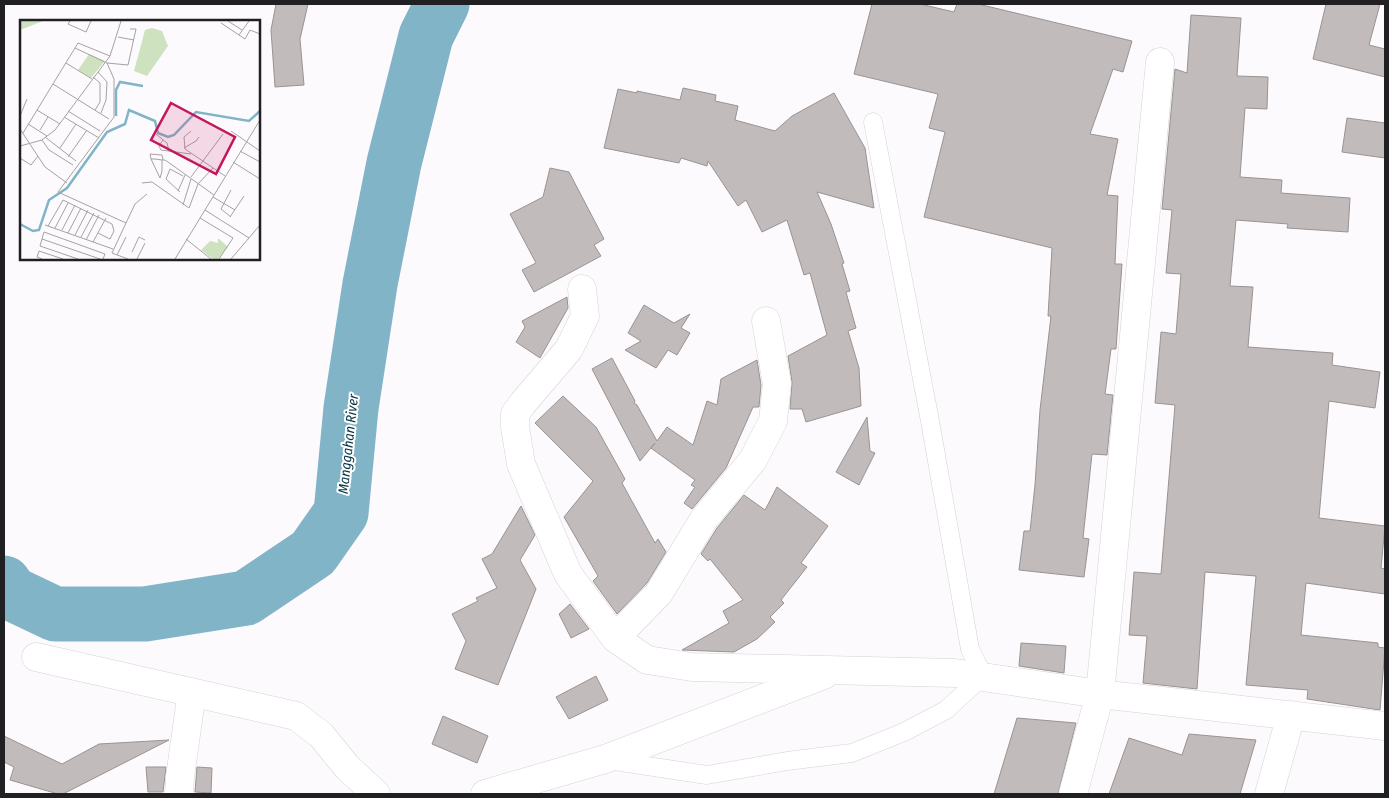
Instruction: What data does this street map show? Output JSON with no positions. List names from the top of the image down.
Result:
{
  "water": ["Manggahan River"]
}
